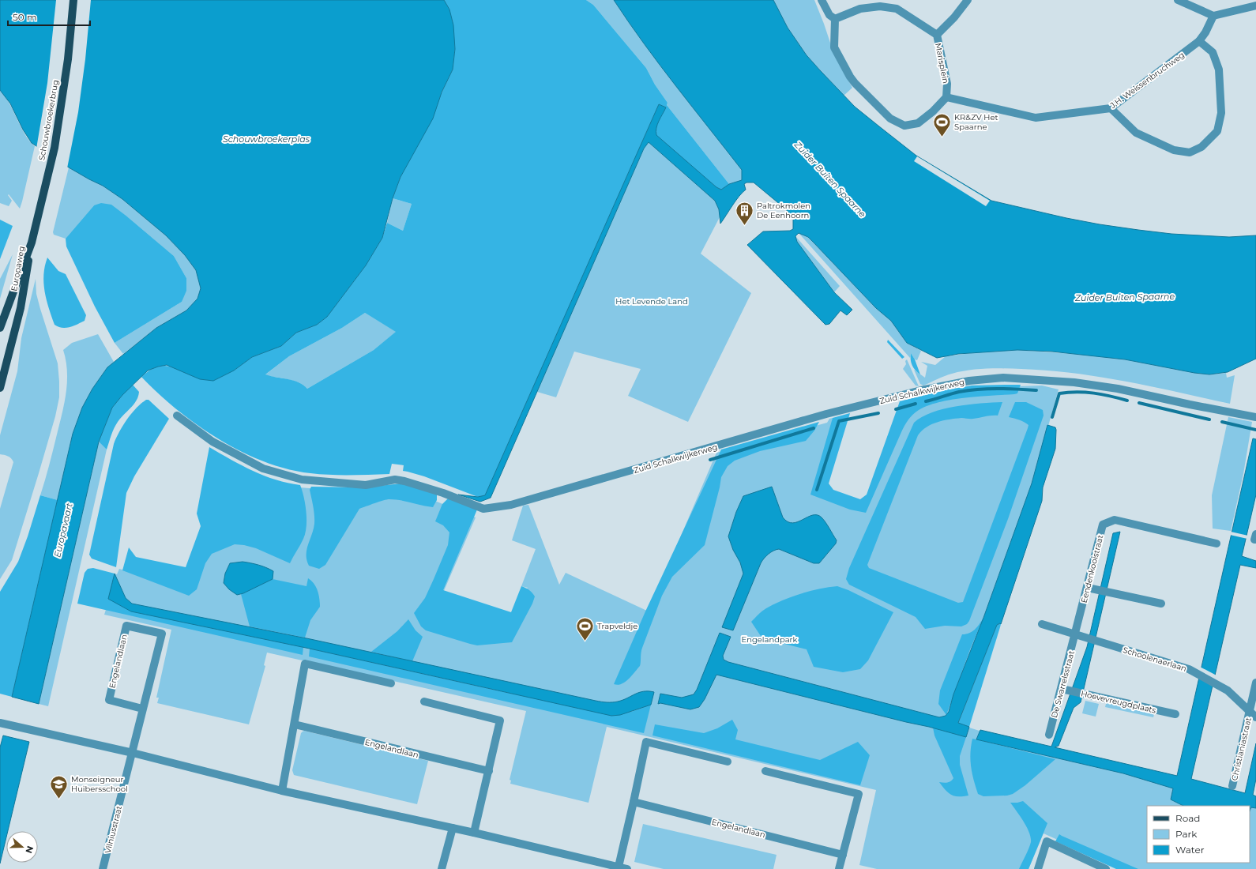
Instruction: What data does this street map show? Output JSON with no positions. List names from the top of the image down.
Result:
{
  "streets": {
    "main road": ["Schouwbroekerbrug", "Europaweg"],
    "street": [
      "Marisplein",
      "J.H. Weissenbruchweg",
      "Zuid Schalkwijkerweg",
      "Eendenkooistraat",
      "Schoolenaerlaan",
      "Engelandlaan",
      "De Swarrelsstraat",
      "Hoevevreugdplaats",
      "Christianiastraat",
      "Vilniusstraat"
    ]
  },
  "crossings": [
    ["Marisplein", "J.H. Weissenbruchweg"],
    ["Schouwbroekerbrug", "Europaweg"],
    ["Eendenkooistraat", "Schoolenaerlaan"],
    ["Eendenkooistraat", "De Swarrelsstraat"],
    ["Schoolenaerlaan", "De Swarrelsstraat"],
    ["Schoolenaerlaan", "Christianiastraat"],
    ["Engelandlaan", "Vilniusstraat"],
    ["De Swarrelsstraat", "Hoevevreugdplaats"]
  ],
  "water": ["Schouwbroekerplas", "Zuider Buiten Spaarne", "Europavaart"],
  "parks": ["Het Levende Land", "Engelandpark"],
  "places": {
    "sports": ["KR&ZV Het Spaarne", "Trapveldje"],
    "building": ["Paltrokmolen De Eenhoorn"],
    "school or university": ["Monseigneur Huibersschool"]
  },
  "legend": ["Road", "Park", "Water"],
  "scale_bar": "50 m",
  "north": "right"
}
